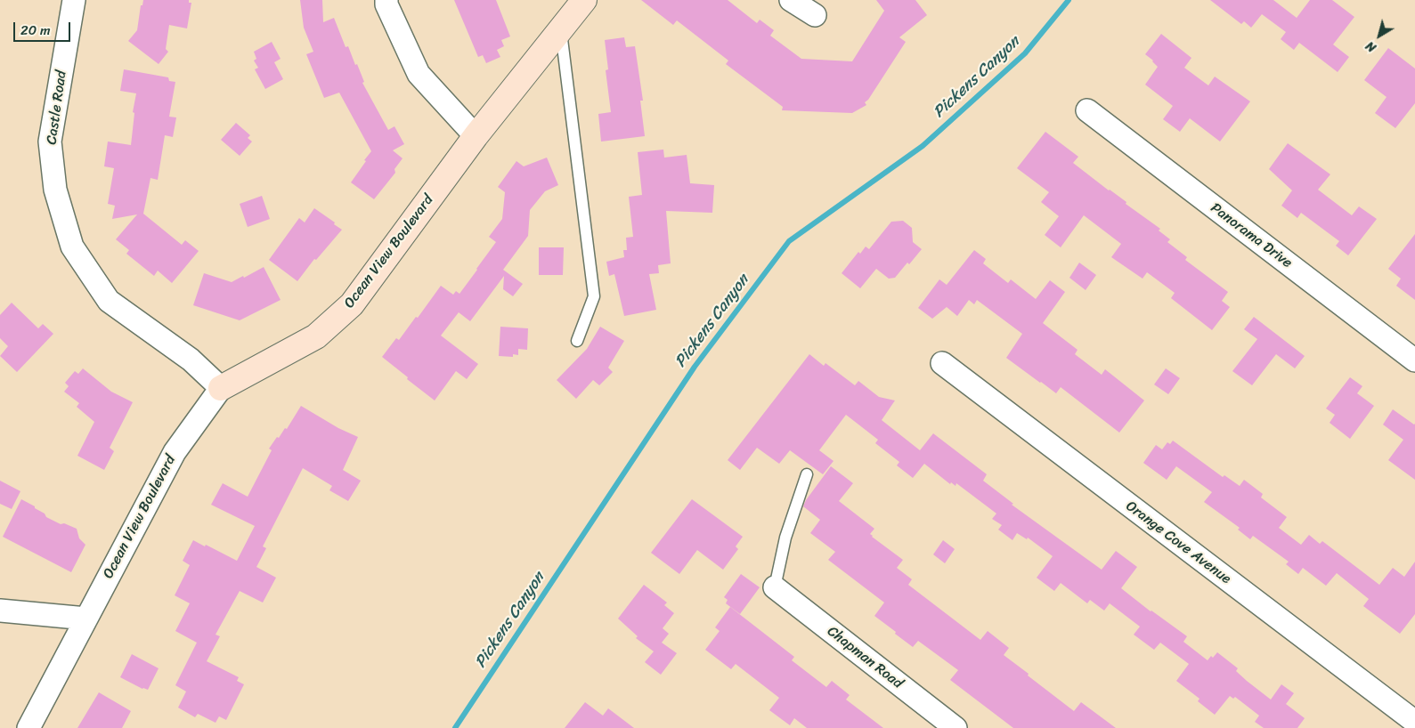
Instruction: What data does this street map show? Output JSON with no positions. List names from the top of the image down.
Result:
{
  "streets": {
    "street": [
      "Castle Road",
      "Panorama Drive",
      "Ocean View Boulevard",
      "Orange Cove Avenue",
      "Chapman Road"
    ]
  },
  "crossings": [
    ["Castle Road", "Ocean View Boulevard"]
  ],
  "water": ["Pickens Canyon"],
  "scale_bar": "20 m",
  "north": "bottom left"
}
